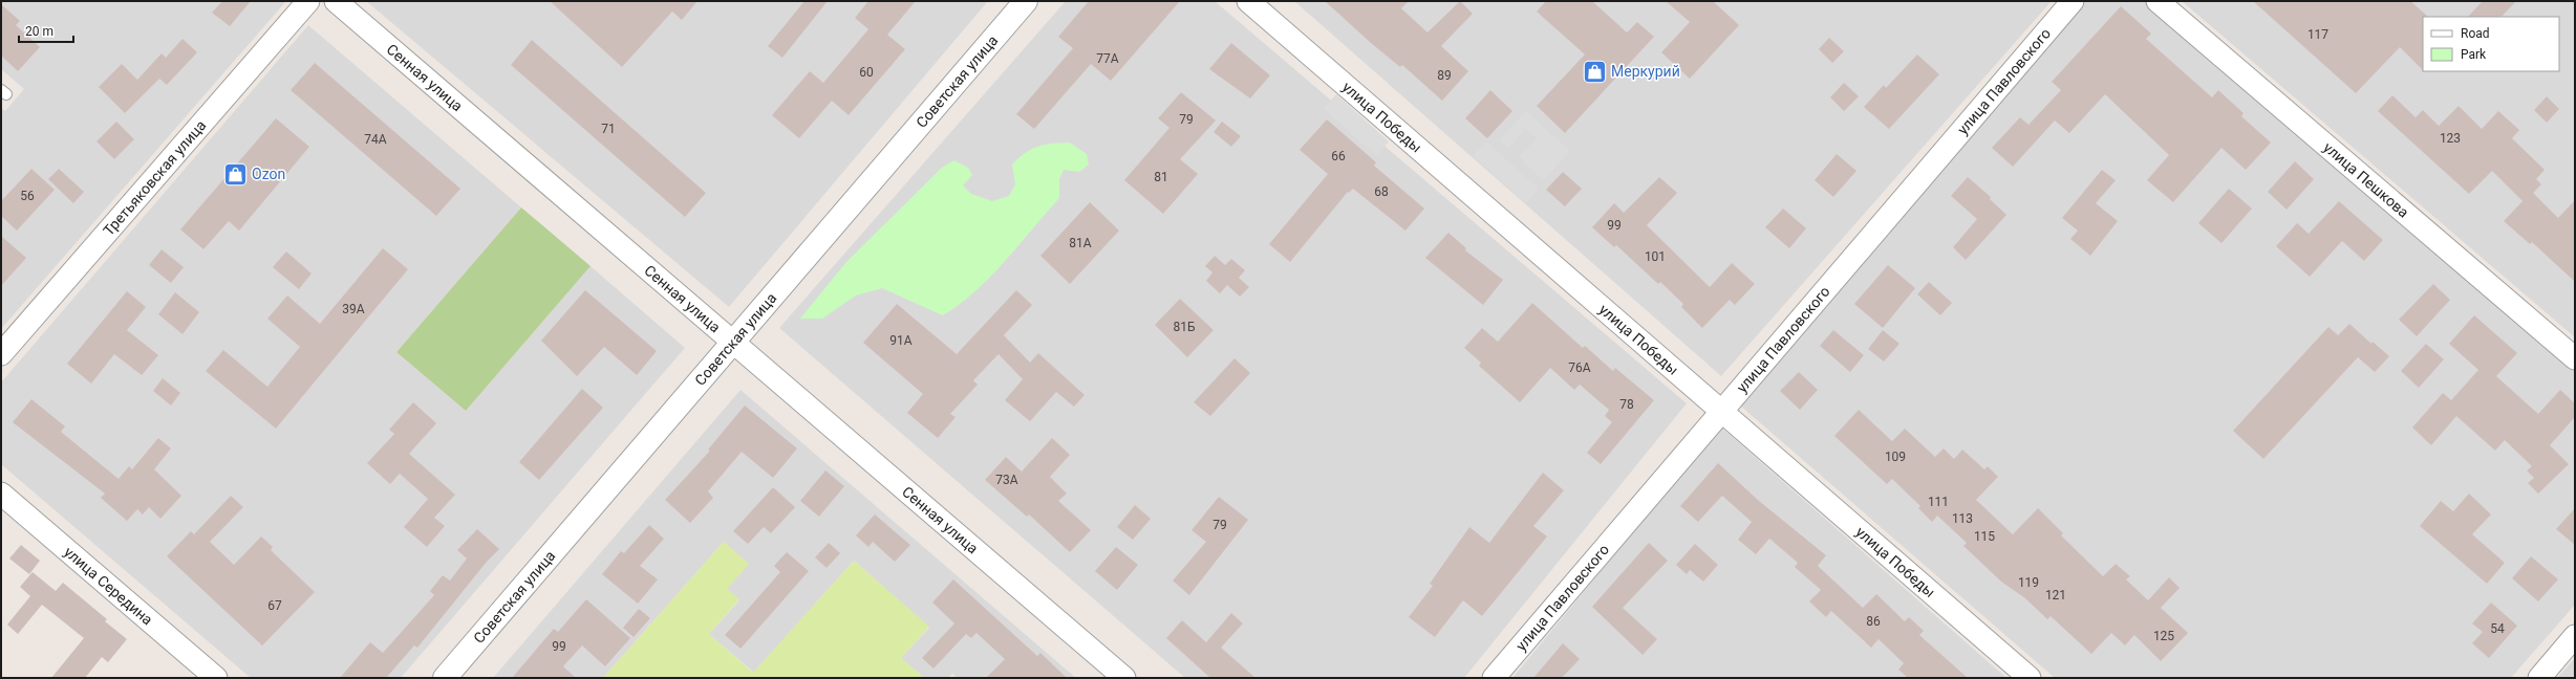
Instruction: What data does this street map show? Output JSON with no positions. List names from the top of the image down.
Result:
{
  "streets": {
    "street": [
      "Сенная улица",
      "Советская улица",
      "улица Павловского",
      "улица Победы",
      "Третьяковская улица",
      "улица Пешкова",
      "улица Середина"
    ]
  },
  "crossings": [
    ["Сенная улица", "Советская улица"],
    ["улица Павловского", "улица Победы"]
  ],
  "places": {
    "shop": ["Меркурий", "Ozon"]
  },
  "house_numbers": [
    "117",
    "77А",
    "60",
    "89",
    "79",
    "71",
    "123",
    "74А",
    "66",
    "81",
    "68",
    "56",
    "99",
    "81А",
    "101",
    "39А",
    "81Б",
    "91А",
    "76А",
    "78",
    "109",
    "73А",
    "111",
    "113",
    "79",
    "115",
    "119",
    "121",
    "67",
    "86",
    "54",
    "125",
    "99"
  ],
  "legend": ["Road", "Park"],
  "scale_bar": "20 m"
}
